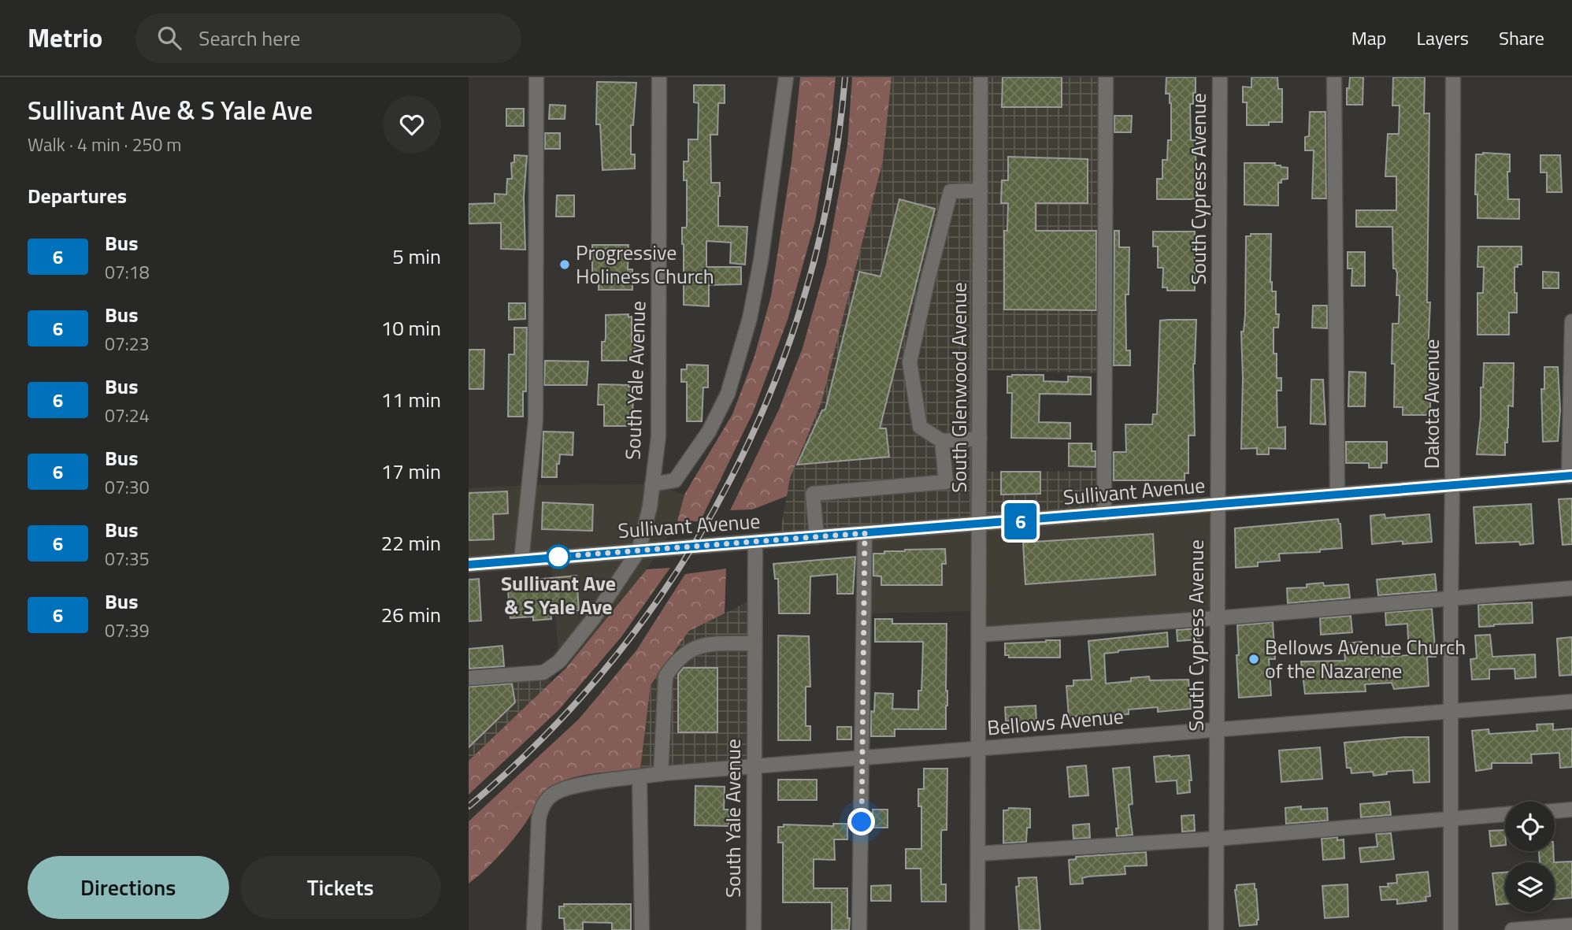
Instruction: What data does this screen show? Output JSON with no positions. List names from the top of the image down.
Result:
{
  "streets": {
    "street": [
      "South Cypress Avenue",
      "South Yale Avenue",
      "South Glenwood Avenue",
      "Dakota Avenue",
      "Sullivant Avenue",
      "Bellows Avenue"
    ]
  },
  "crossings": [
    ["South Cypress Avenue", "Sullivant Avenue"],
    ["South Cypress Avenue", "Bellows Avenue"],
    ["South Yale Avenue", "Sullivant Avenue"],
    ["South Yale Avenue", "Bellows Avenue"],
    ["South Glenwood Avenue", "Sullivant Avenue"],
    ["South Glenwood Avenue", "Bellows Avenue"],
    ["Dakota Avenue", "Sullivant Avenue"],
    ["Dakota Avenue", "Bellows Avenue"]
  ],
  "places": ["Progressive Holiness Church", "Sullivant Ave & S Yale Ave", "Bellows Avenue Church of the Nazarene"],
  "lines": ["bus line 6"],
  "page": {
    "header": "Metrio",
    "search": "Search here",
    "nav": ["Map", "Layers", "Share"],
    "heading": [
      ["Sullivant Ave & S Yale Ave", "Walk · 4 min · 250 m"],
      "Departures"
    ],
    "on_map": "6",
    "list": [
      {
        "mark": "6",
        "name": "Bus",
        "note": "07:18",
        "value": "5 min"
      },
      {
        "mark": "6",
        "name": "Bus",
        "note": "07:23",
        "value": "10 min"
      },
      {
        "mark": "6",
        "name": "Bus",
        "note": "07:24",
        "value": "11 min"
      },
      {
        "mark": "6",
        "name": "Bus",
        "note": "07:30",
        "value": "17 min"
      },
      {
        "mark": "6",
        "name": "Bus",
        "note": "07:35",
        "value": "22 min"
      },
      {
        "mark": "6",
        "name": "Bus",
        "note": "07:39",
        "value": "26 min"
      }
    ],
    "buttons": ["Directions", "Tickets"]
  }
}
